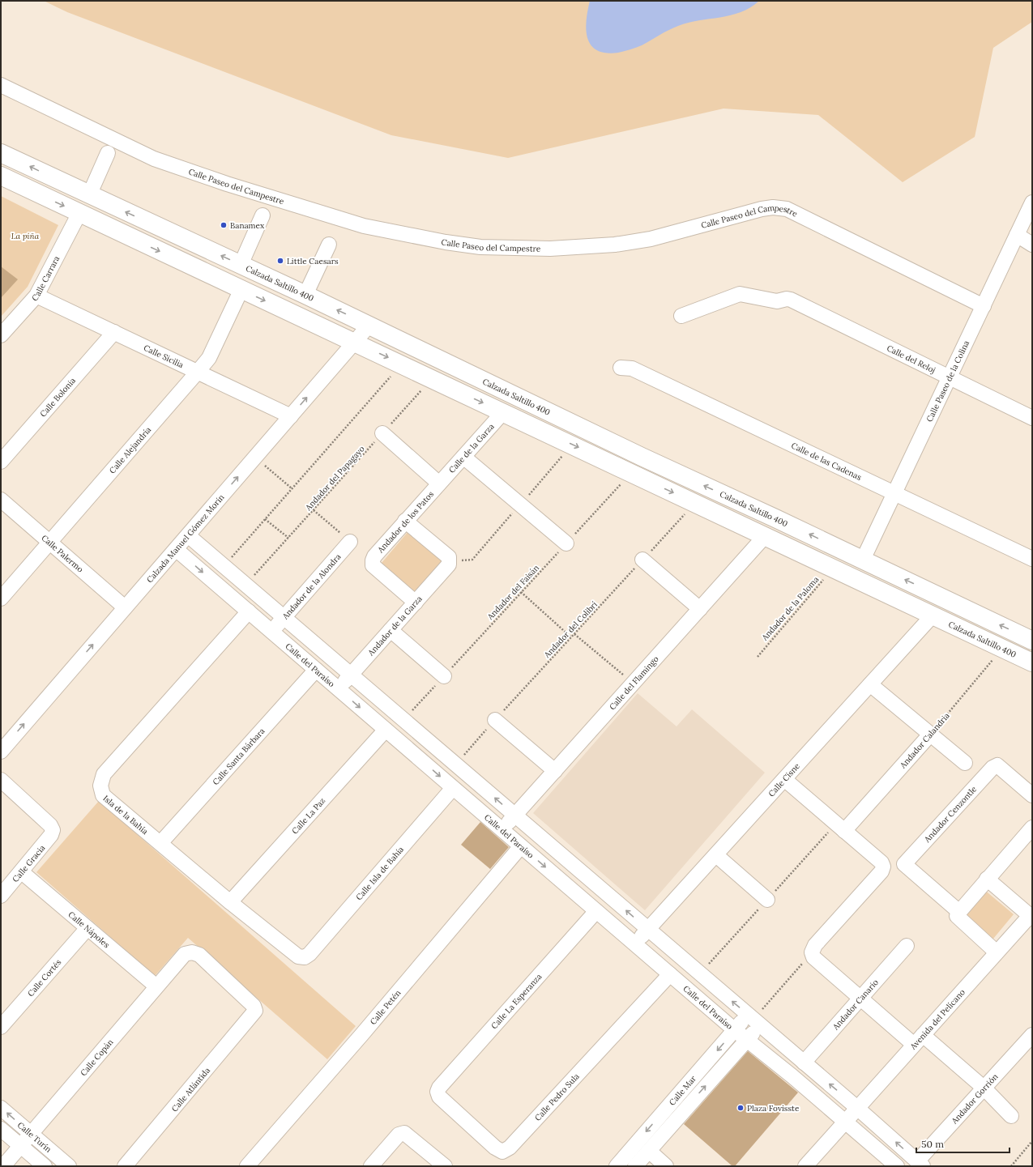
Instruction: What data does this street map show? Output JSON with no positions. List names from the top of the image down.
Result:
{
  "streets": {
    "main road": ["Calzada Saltillo 400"],
    "street": [
      "Calle Paseo del Campestre",
      "Calle Carrara",
      "Calle Sicilia",
      "Calle del Reloj",
      "Calle Paseo de la Colina",
      "Calle Bolonia",
      "Calle de la Garza",
      "Calle Alejandría",
      "Calle de las Cadenas",
      "Andador de los Patos",
      "Calzada Manuel Gómez Morín",
      "Calle Palermo",
      "Andador de la Alondra",
      "Andador de la Garza",
      "Calle del Paraíso",
      "Calle del Flamingo",
      "Andador Calandria",
      "Calle Santa Bárbara",
      "Calle Cisne",
      "Isla de la Bahía",
      "Andador Cenzontle",
      "Calle La Paz",
      "Calle Gracia",
      "Calle Isla de Bahía",
      "Calle Nápoles",
      "Calle Cortés",
      "Calle La Esperanza",
      "Andador Canario",
      "Calle Petén",
      "Avenida del Pelícano",
      "Calle Copán",
      "Calle Atlántida",
      "Calle Mar",
      "Calle Pedro Sula",
      "Andador Gorrión",
      "Calle Turín"
    ],
    "path": [
      "Andador del Papagayo",
      "Andador del Faisán",
      "Andador de la Paloma",
      "Andador del Colibrí"
    ]
  },
  "crossings": [
    ["Calle Paseo del Campestre", "Calle Paseo de la Colina"],
    ["Calle Carrara", "Calzada Saltillo 400"],
    ["Calle Carrara", "Calle Sicilia"],
    ["Calzada Saltillo 400", "Calle Paseo de la Colina"],
    ["Calzada Saltillo 400", "Calle de la Garza"],
    ["Calzada Saltillo 400", "Calle Alejandría"],
    ["Calzada Saltillo 400", "Andador del Papagayo"],
    ["Calzada Saltillo 400", "Calzada Manuel Gómez Morín"],
    ["Calzada Saltillo 400", "Andador del Faisán"],
    ["Calzada Saltillo 400", "Andador de la Paloma"],
    ["Calzada Saltillo 400", "Andador del Colibrí"],
    ["Calzada Saltillo 400", "Calle del Flamingo"],
    ["Calzada Saltillo 400", "Andador Calandria"],
    ["Calzada Saltillo 400", "Calle Cisne"],
    ["Calle Sicilia", "Calle Bolonia"],
    ["Calle Sicilia", "Calle Alejandría"],
    ["Calle Sicilia", "Calzada Manuel Gómez Morín"],
    ["Calle del Reloj", "Calle Paseo de la Colina"],
    ["Calle Paseo de la Colina", "Calle de las Cadenas"],
    ["Calle de la Garza", "Andador de los Patos"],
    ["Calle Alejandría", "Calle Palermo"],
    ["Andador de los Patos", "Andador de la Garza"],
    ["Calzada Manuel Gómez Morín", "Calle Palermo"],
    ["Calzada Manuel Gómez Morín", "Calle del Paraíso"],
    ["Andador de la Alondra", "Calle del Paraíso"],
    ["Andador de la Garza", "Calle del Paraíso"],
    ["Calle del Paraíso", "Calle del Flamingo"],
    ["Calle del Paraíso", "Calle Santa Bárbara"],
    ["Calle del Paraíso", "Calle Cisne"],
    ["Calle del Paraíso", "Isla de la Bahía"],
    ["Calle del Paraíso", "Calle La Paz"],
    ["Calle del Paraíso", "Calle Isla de Bahía"],
    ["Calle del Paraíso", "Calle La Esperanza"],
    ["Calle del Paraíso", "Calle Petén"],
    ["Calle del Paraíso", "Avenida del Pelícano"],
    ["Calle del Paraíso", "Calle Mar"],
    ["Calle del Paraíso", "Calle Pedro Sula"],
    ["Calle Santa Bárbara", "Isla de la Bahía"],
    ["Isla de la Bahía", "Calle La Paz"],
    ["Isla de la Bahía", "Calle Isla de Bahía"],
    ["Calle Gracia", "Calle Nápoles"],
    ["Calle Nápoles", "Calle Cortés"],
    ["Calle Nápoles", "Calle Copán"],
    ["Calle La Esperanza", "Calle Pedro Sula"],
    ["Calle Copán", "Calle Atlántida"],
    ["Calle Copán", "Calle Turín"]
  ],
  "one_way": ["Calzada Manuel Gómez Morín"],
  "parks": ["La piña"],
  "places": ["Banamex", "Little Caesars", "Plaza Fovisste"],
  "scale_bar": "50 m"
}
